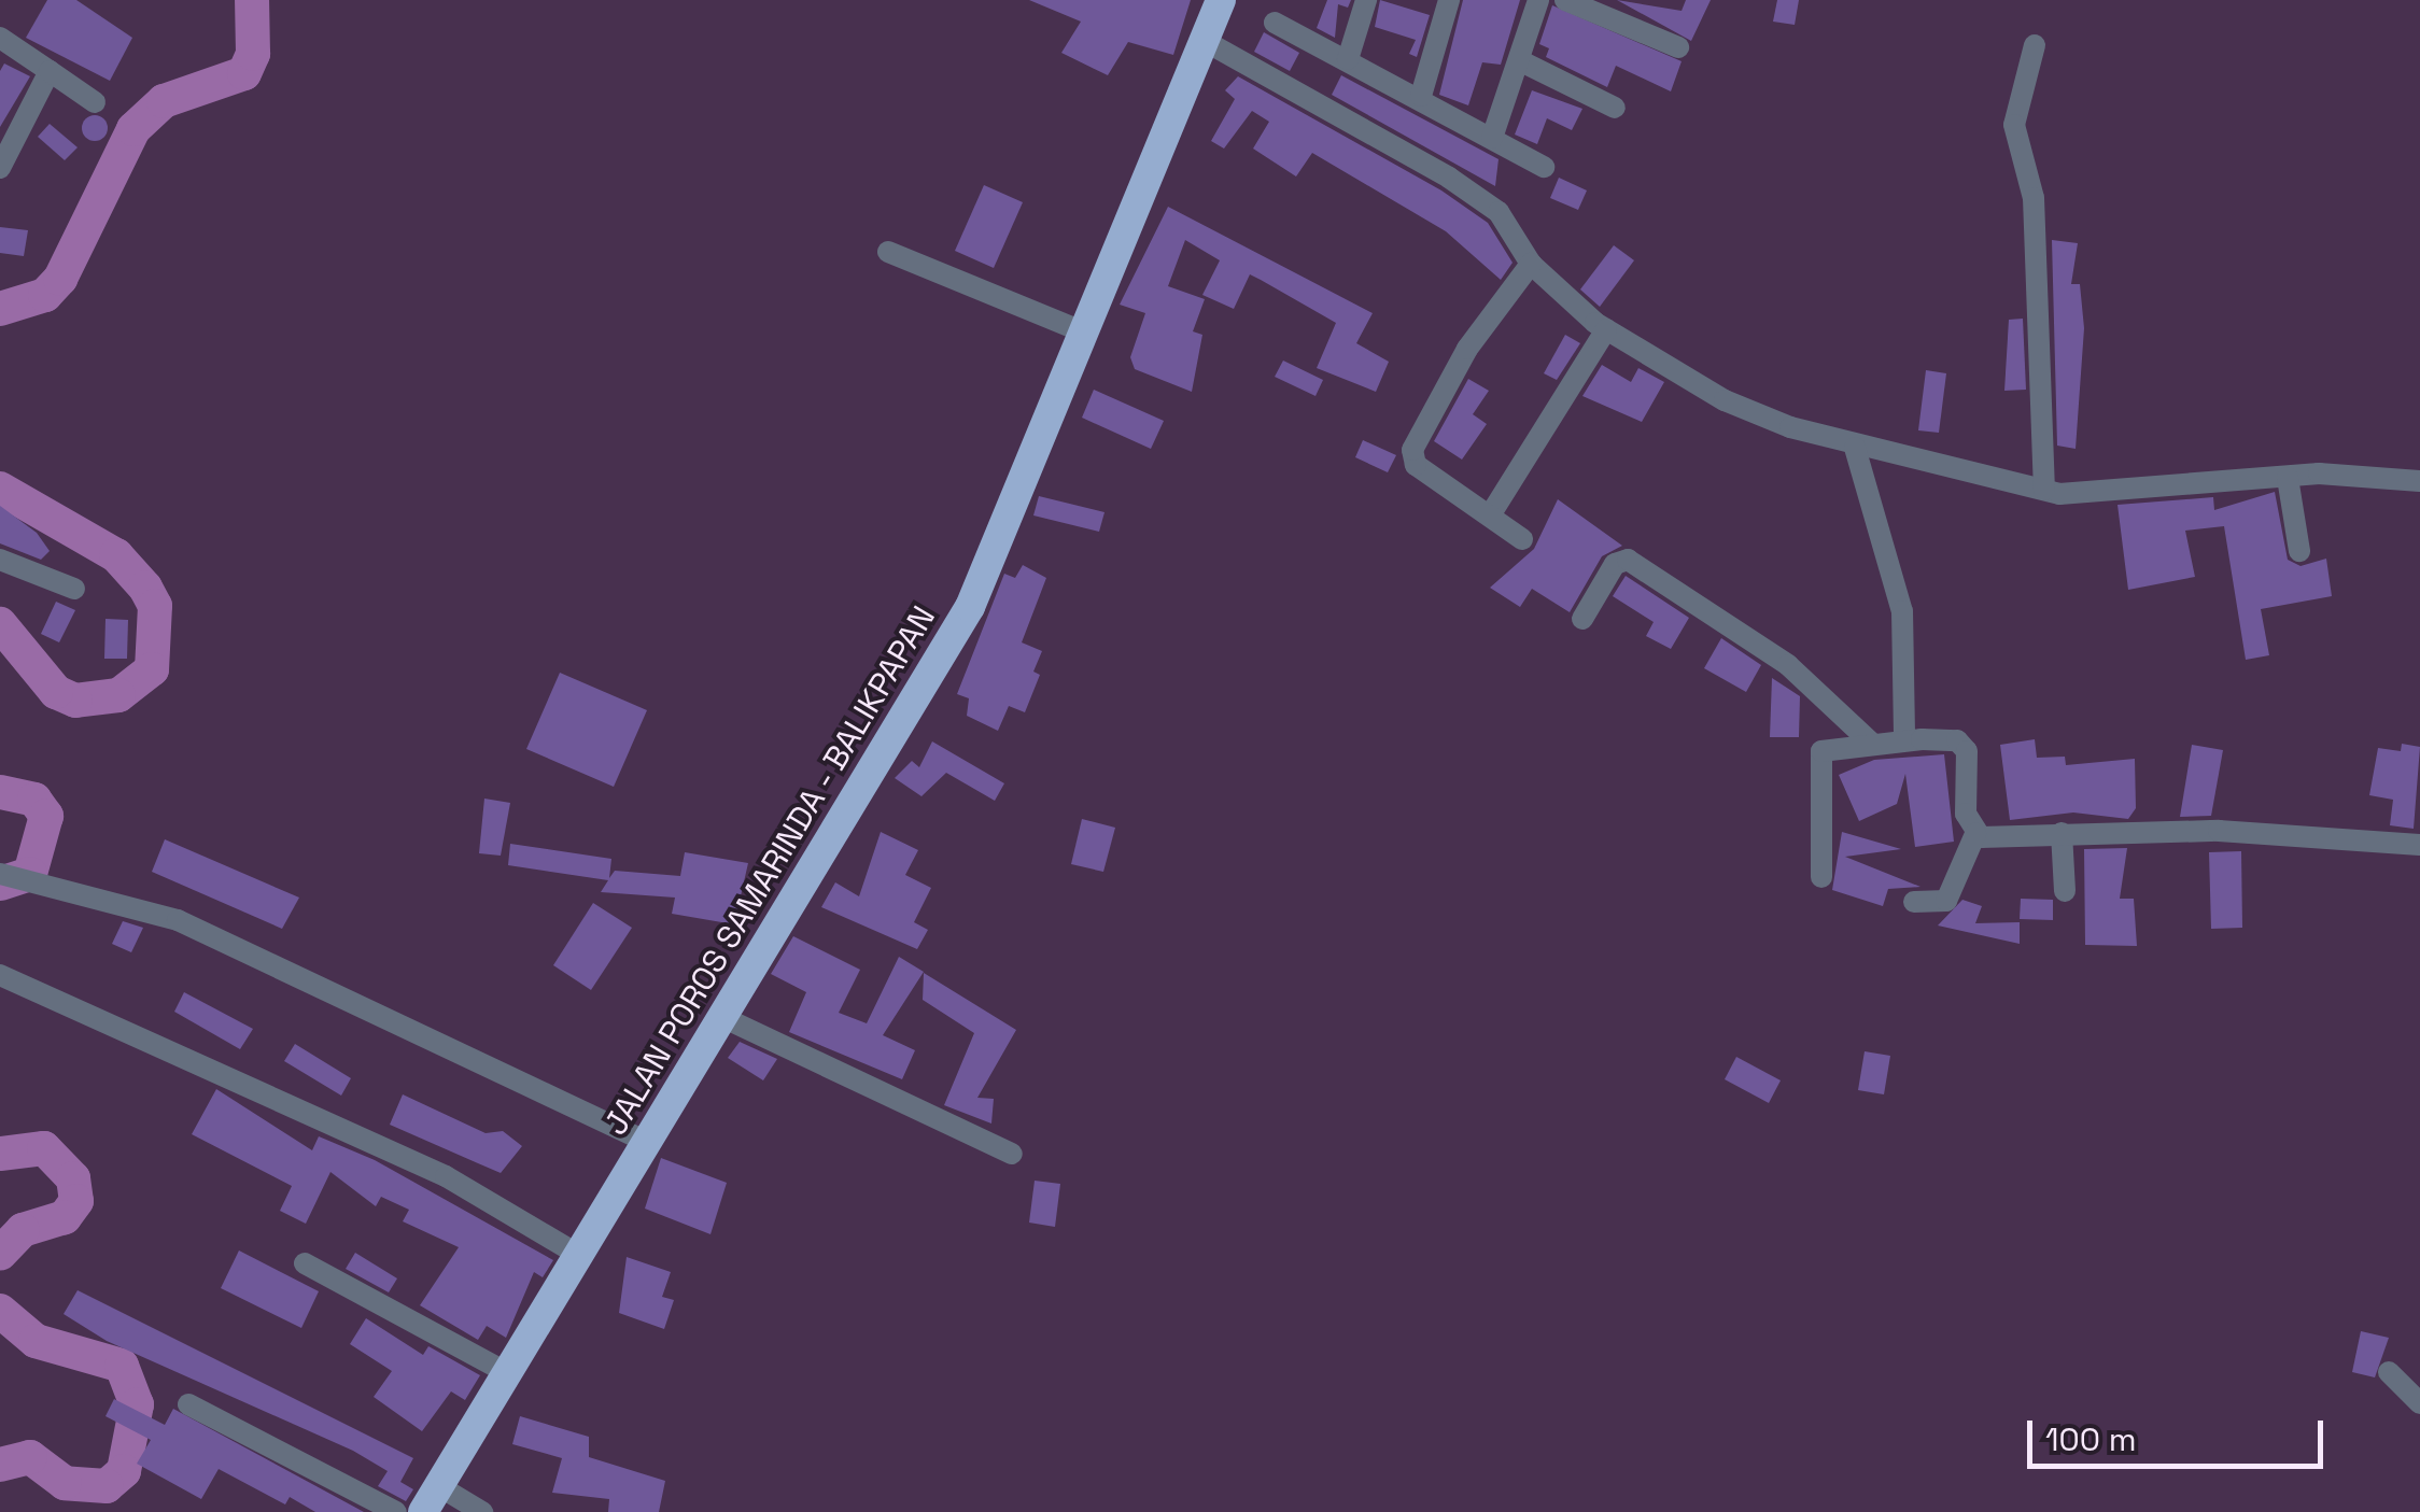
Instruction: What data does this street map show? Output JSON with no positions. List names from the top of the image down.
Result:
{
  "streets": {
    "highway": ["JALAN POROS SAMARINDA - BALIKPAPAN"]
  },
  "scale_bar": "100 m"
}
